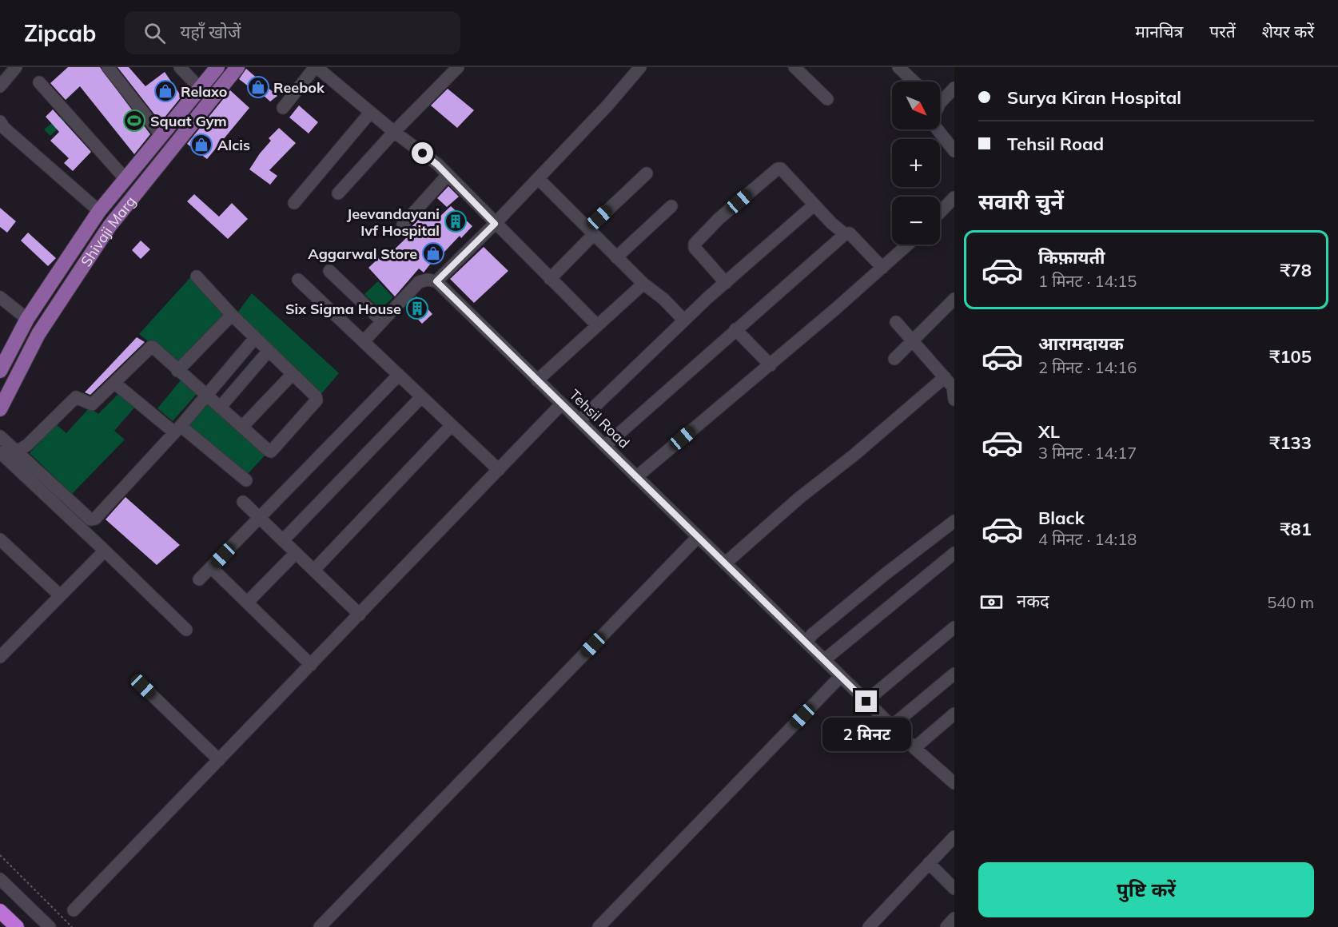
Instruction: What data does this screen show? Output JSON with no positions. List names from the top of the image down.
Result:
{
  "streets": {
    "main road": ["Shivaji Marg"],
    "street": ["Tehsil Road"]
  },
  "places": {
    "shop": [
      "Reebok",
      "Relaxo",
      "Alcis",
      "Aggarwal Store"
    ],
    "sports": ["Squat Gym"],
    "building": ["Jeevandayani Ivf Hospital", "Six Sigma House"]
  },
  "north": "bottom right",
  "page": {
    "header": "Zipcab",
    "search": "यहाँ खोजें",
    "nav": ["मानचित्र", "परतें", "शेयर करें"],
    "banner": ["Surya Kiran Hospital", "Tehsil Road"],
    "map_buttons": ["+", "−"],
    "heading": "सवारी चुनें",
    "list": [
      {
        "name": "किफ़ायती",
        "note": "1 मिनट · 14:15",
        "value": "₹78"
      },
      {
        "name": "आरामदायक",
        "note": "2 मिनट · 14:16",
        "value": "₹105"
      },
      {
        "name": "XL",
        "note": "3 मिनट · 14:17",
        "value": "₹133"
      },
      {
        "name": "Black",
        "note": "4 मिनट · 14:18",
        "value": "₹81"
      }
    ],
    "pay": ["नकद", "540 m"],
    "bubble": "2 मिनट",
    "buttons": "पुष्टि करें"
  }
}
